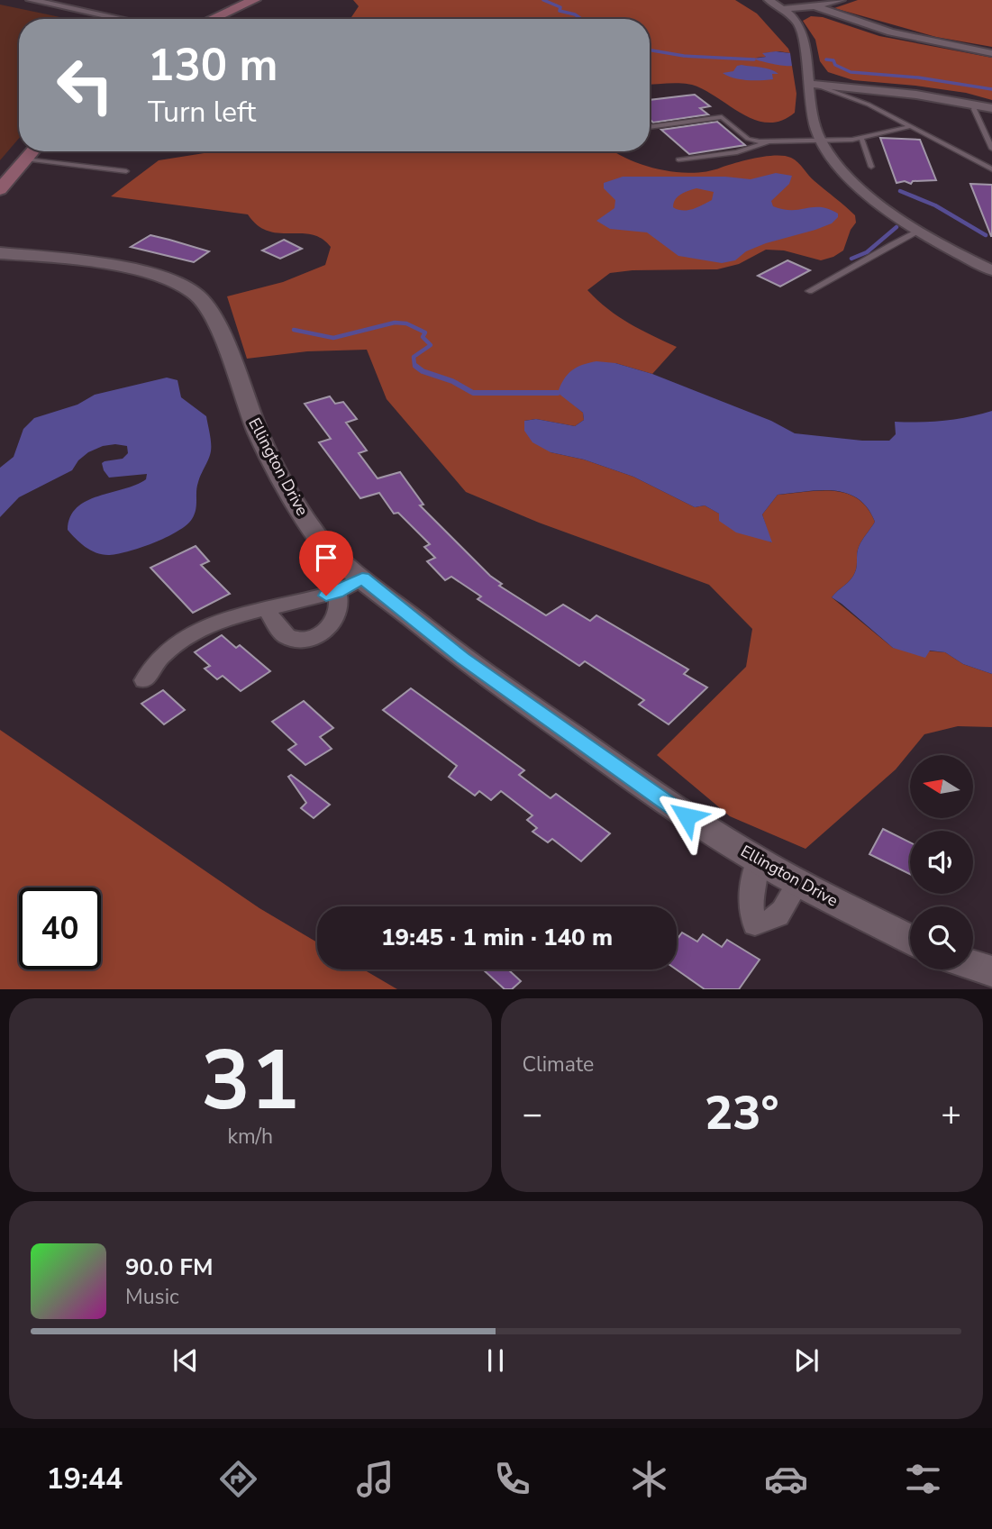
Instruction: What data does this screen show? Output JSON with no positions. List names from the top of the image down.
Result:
{
  "streets": {
    "street": ["Ellington Drive"]
  },
  "north": "left",
  "page": {
    "turn": ["130 m", "Turn left"],
    "limit": "40",
    "trip": "19:45 · 1 min · 140 m",
    "tile": [
      ["31", "km/h"],
      "Climate"
    ],
    "heat": ["−", "23°", "+"],
    "song": ["90.0 FM", "Music"],
    "tabs": "19:44"
  }
}
